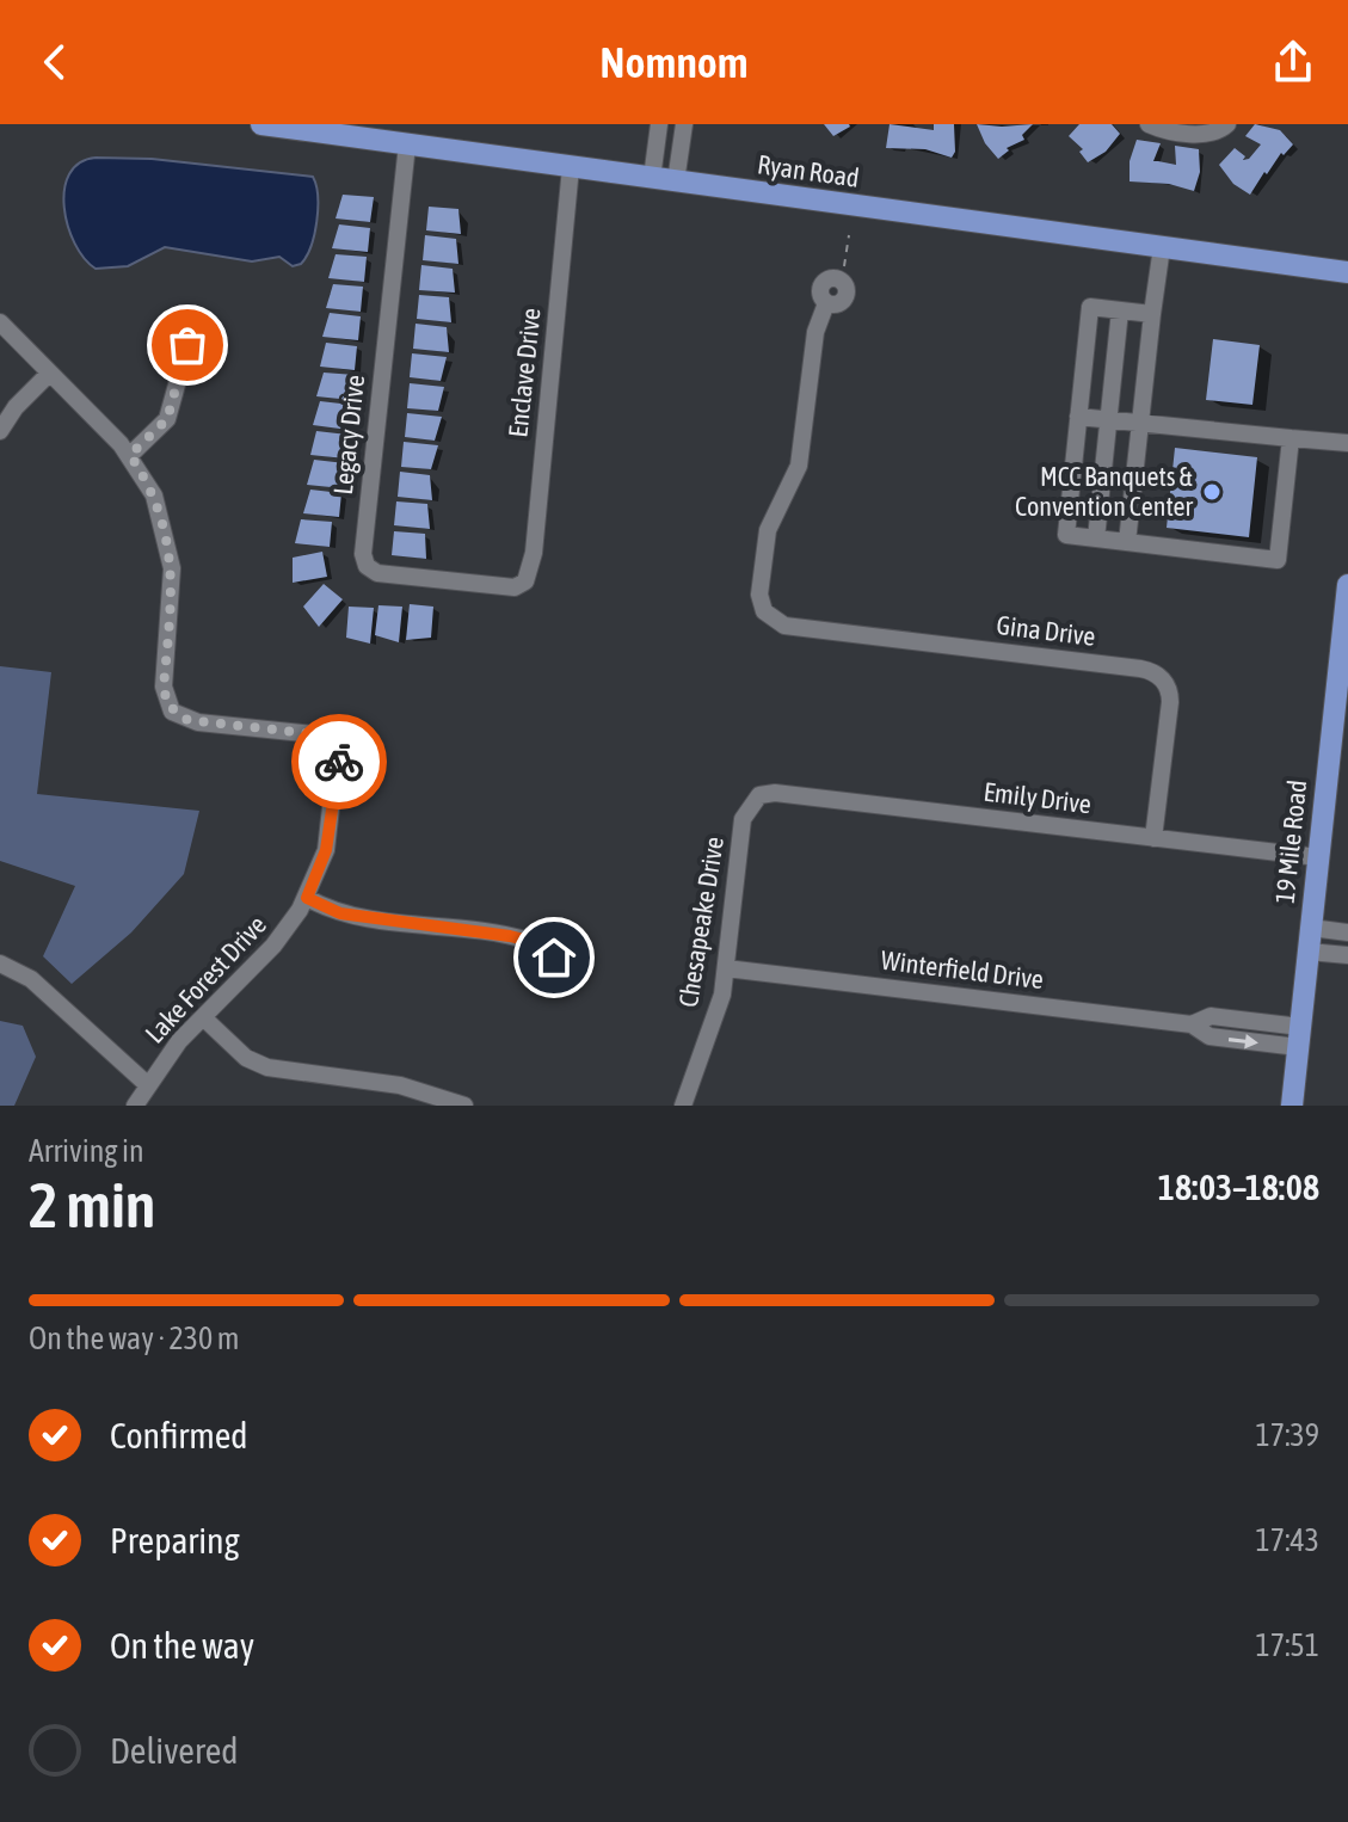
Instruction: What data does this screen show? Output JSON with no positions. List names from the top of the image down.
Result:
{
  "streets": {
    "main road": ["Ryan Road", "19 Mile Road"],
    "street": [
      "Enclave Drive",
      "Legacy Drive",
      "Gina Drive",
      "Emily Drive",
      "Chesapeake Drive",
      "Winterfield Drive",
      "Lake Forest Drive"
    ]
  },
  "crossings": [
    ["Ryan Road", "Enclave Drive"],
    ["Ryan Road", "Legacy Drive"],
    ["Enclave Drive", "Legacy Drive"],
    ["Gina Drive", "Emily Drive"],
    ["Emily Drive", "19 Mile Road"],
    ["Emily Drive", "Chesapeake Drive"],
    ["19 Mile Road", "Winterfield Drive"],
    ["Chesapeake Drive", "Winterfield Drive"]
  ],
  "places": ["MCC Banquets & Convention Center"],
  "page": {
    "header": "Nomnom",
    "heading": ["2 min", "Arriving in", "18:03–18:08"],
    "bar": "On the way · 230 m",
    "list": [
      ["Confirmed", "17:39"],
      ["Preparing", "17:43"],
      ["On the way", "17:51"],
      "Delivered"
    ]
  }
}
